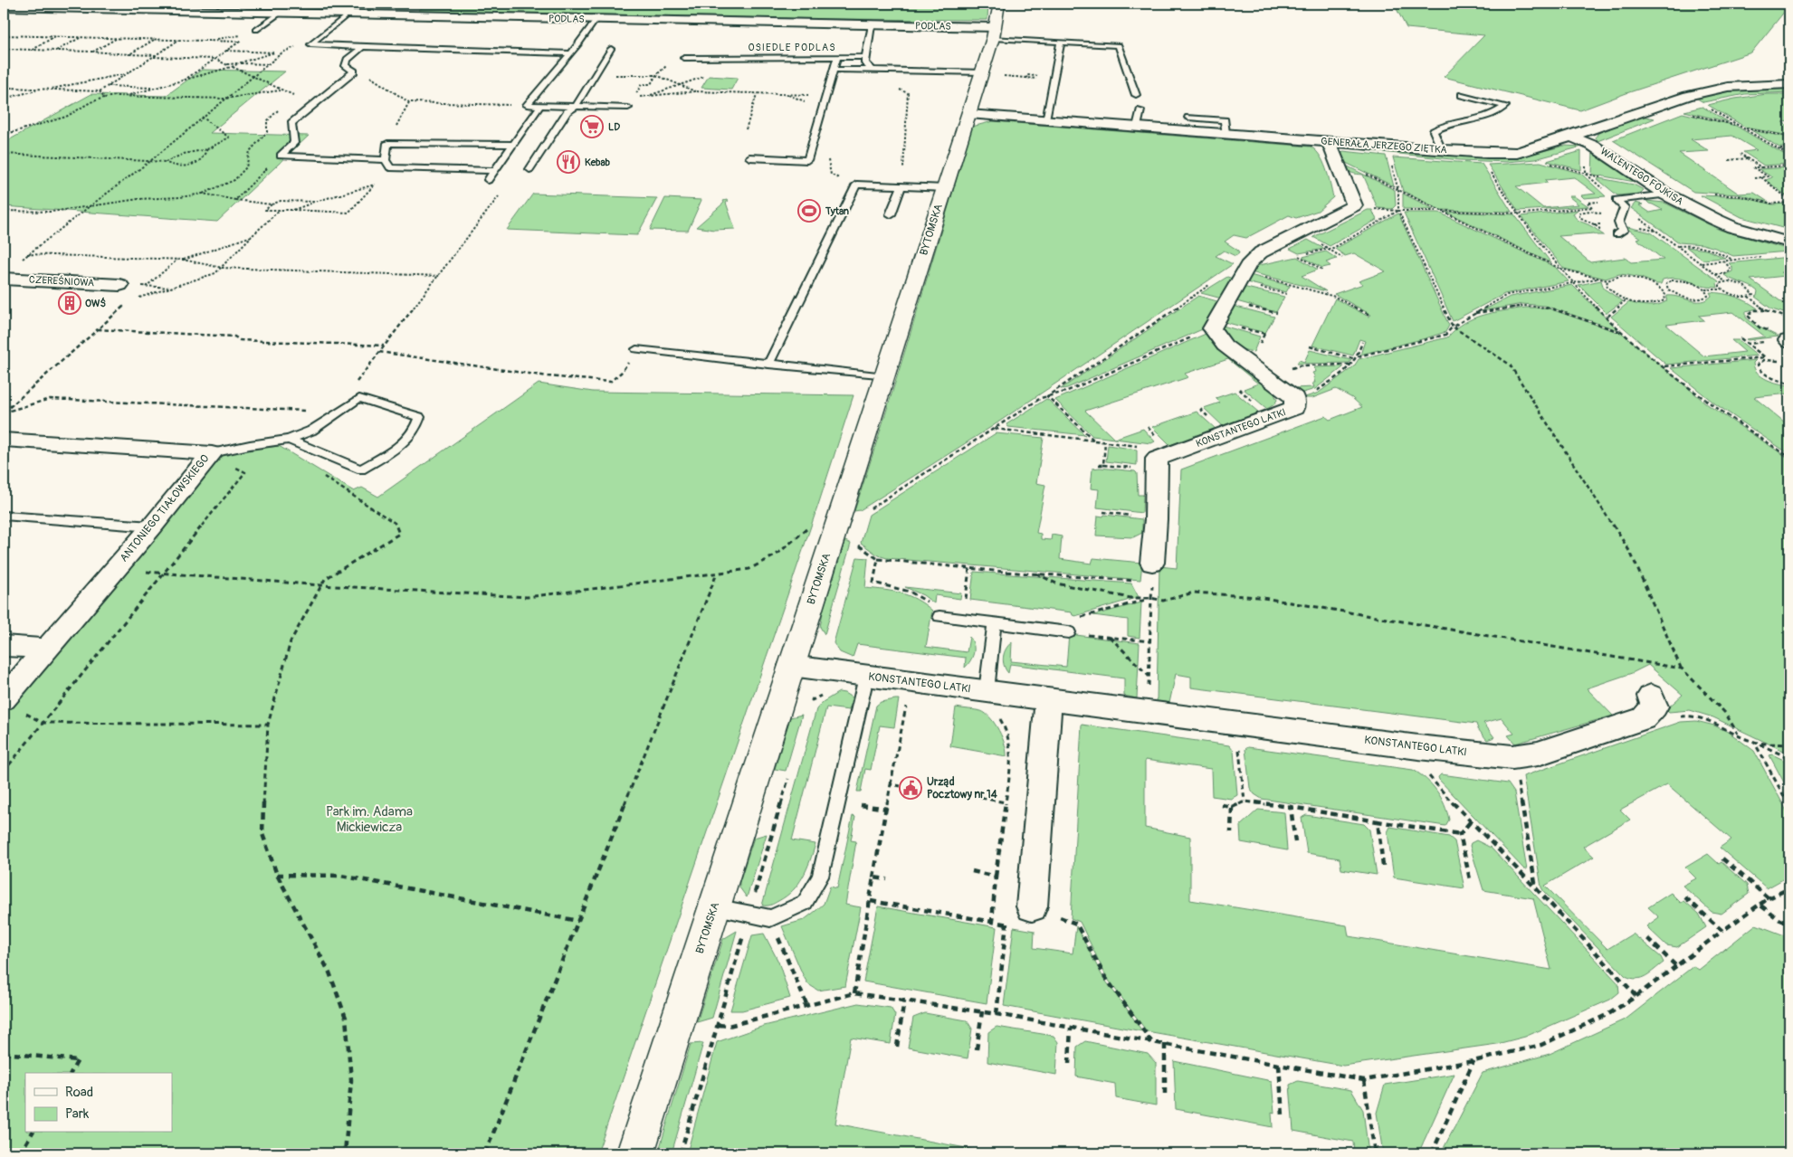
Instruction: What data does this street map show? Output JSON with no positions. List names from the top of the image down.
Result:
{
  "streets": {
    "street": [
      "PODLAS",
      "GENERAŁA JERZEGO ZIĘTKA",
      "WALENTEGO FOJKISA",
      "BYTOMSKA",
      "CZEREŚNIOWA",
      "KONSTANTEGO LATKI",
      "ANTONIEGO TIAŁOWSKIEGO"
    ]
  },
  "crossings": [
    ["PODLAS", "BYTOMSKA"],
    ["GENERAŁA JERZEGO ZIĘTKA", "WALENTEGO FOJKISA"],
    ["GENERAŁA JERZEGO ZIĘTKA", "BYTOMSKA"],
    ["BYTOMSKA", "KONSTANTEGO LATKI"]
  ],
  "districts": ["OSIEDLE PODLAS"],
  "parks": ["Park im. Adama Mickiewicza"],
  "places": {
    "supermarket": ["LD"],
    "restaurant": ["Kebab"],
    "sports": ["Tytan"],
    "building": ["OWŚ"],
    "public building": ["Urząd Pocztowy nr 14"]
  },
  "legend": ["Road", "Park"]
}
